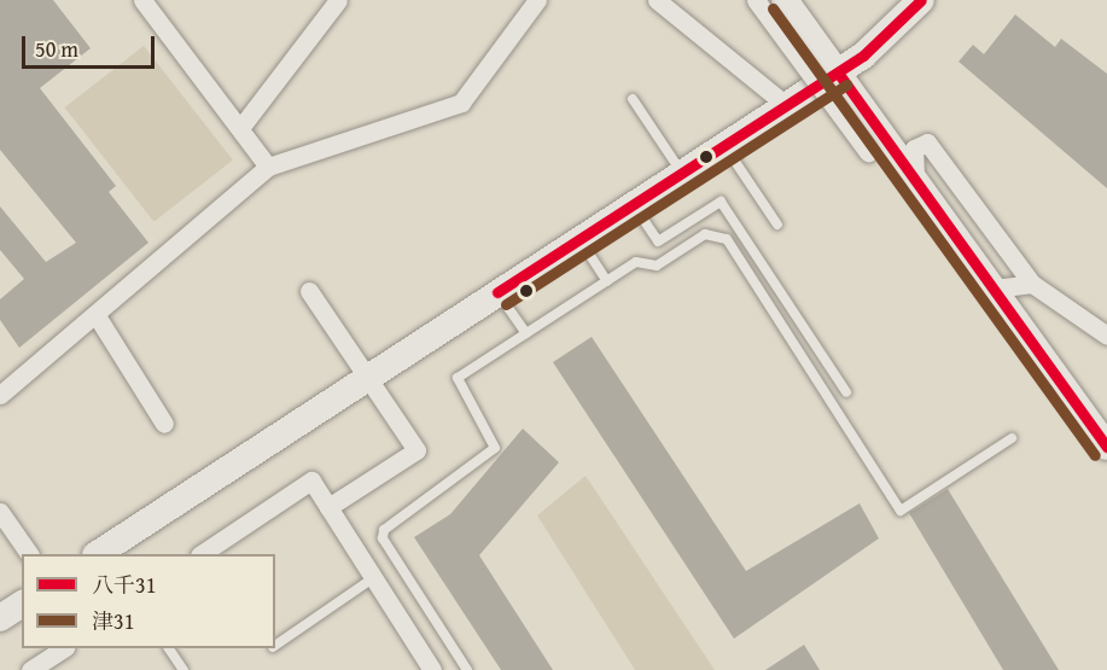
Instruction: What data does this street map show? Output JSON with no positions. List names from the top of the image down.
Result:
{
  "lines": ["transit line 八千31", "transit line 津31"],
  "legend": ["八千31", "津31"],
  "scale_bar": "50 m"
}
